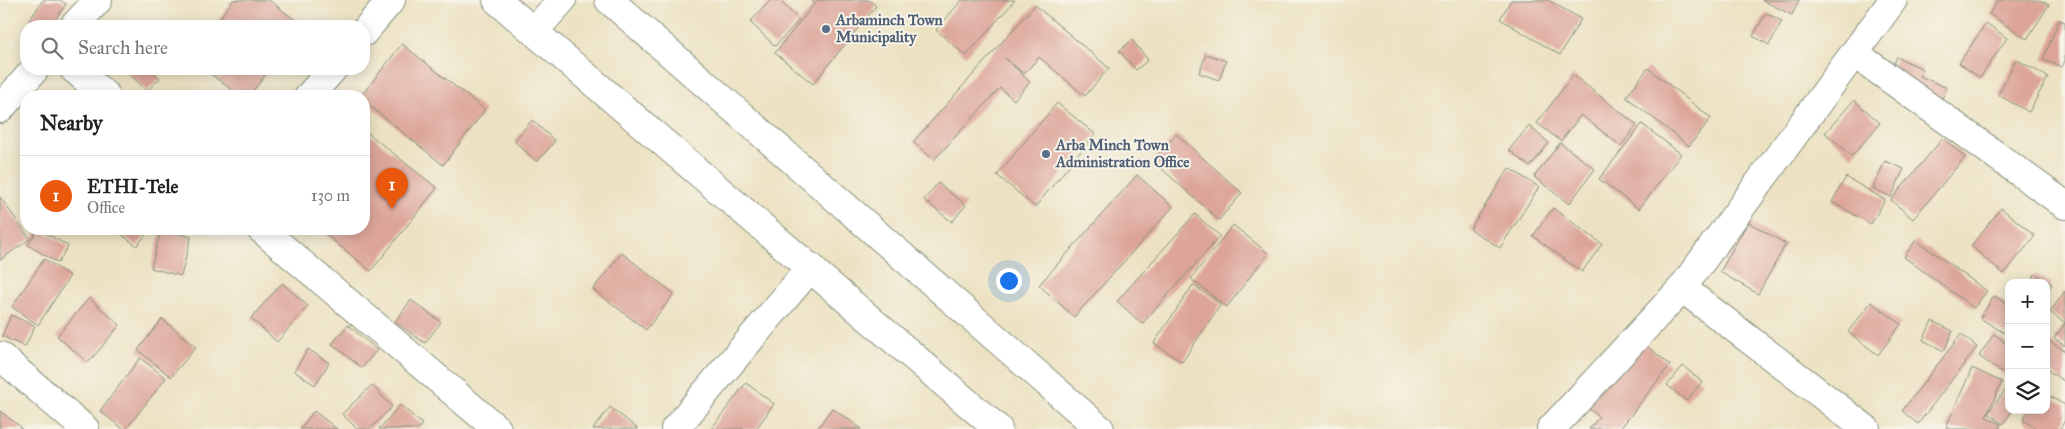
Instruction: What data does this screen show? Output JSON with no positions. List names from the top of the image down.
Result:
{
  "places": ["Arbaminch Town Municipality", "Arba Minch Town Administration Office"],
  "page": {
    "search": "Search here",
    "heading": "Nearby",
    "list": [
      {
        "mark": "1",
        "name": "ETHI-Tele",
        "note": "Office",
        "value": "130 m"
      }
    ],
    "pins": "1",
    "map_buttons": ["+", "−"]
  }
}
